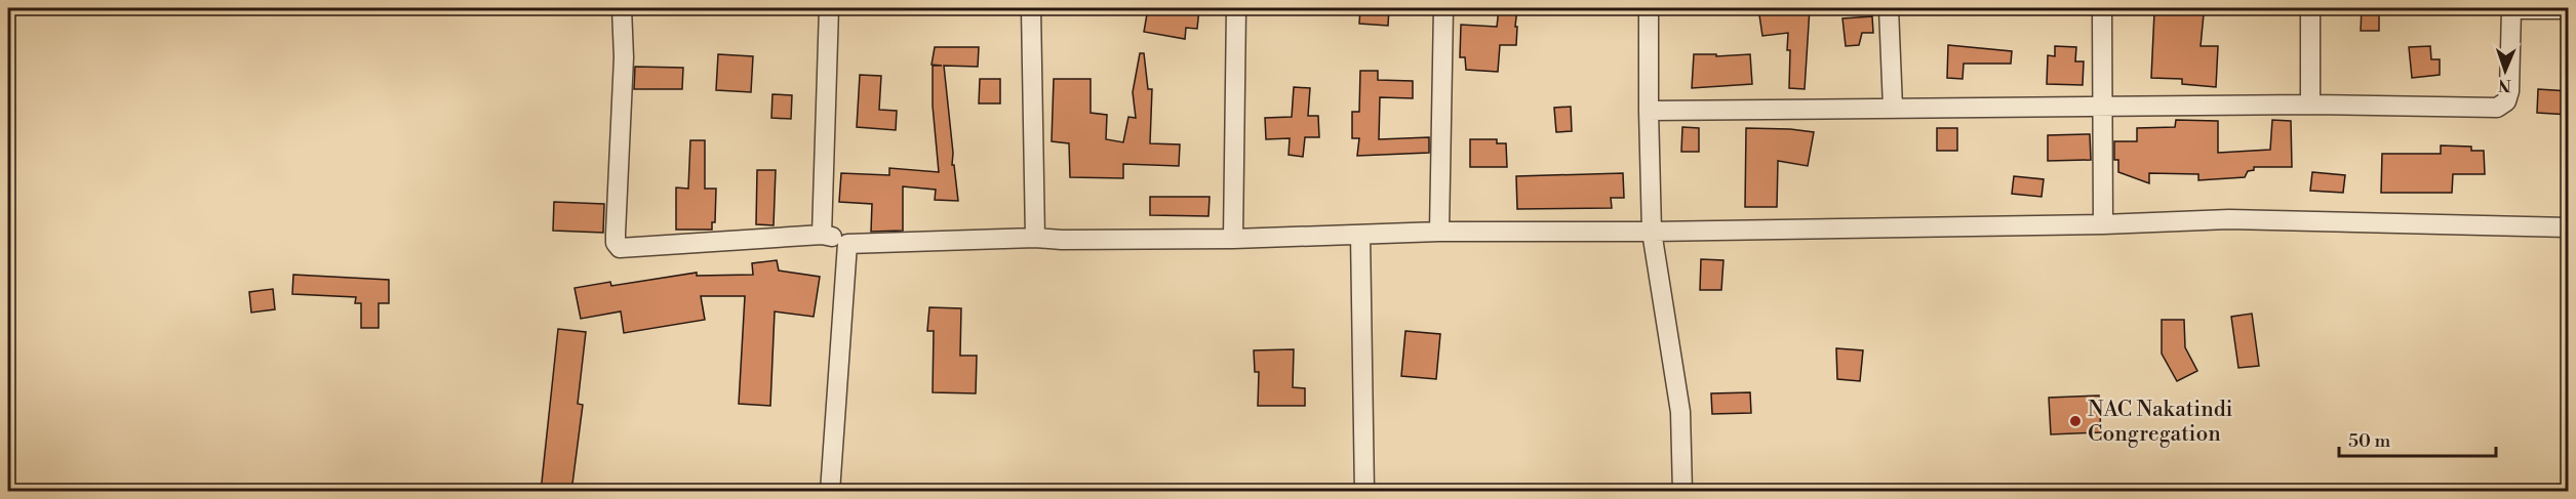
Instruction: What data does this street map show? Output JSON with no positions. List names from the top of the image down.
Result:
{
  "places": ["NAC Nakatindi Congregation"],
  "scale_bar": "50 m",
  "north": "bottom"
}
